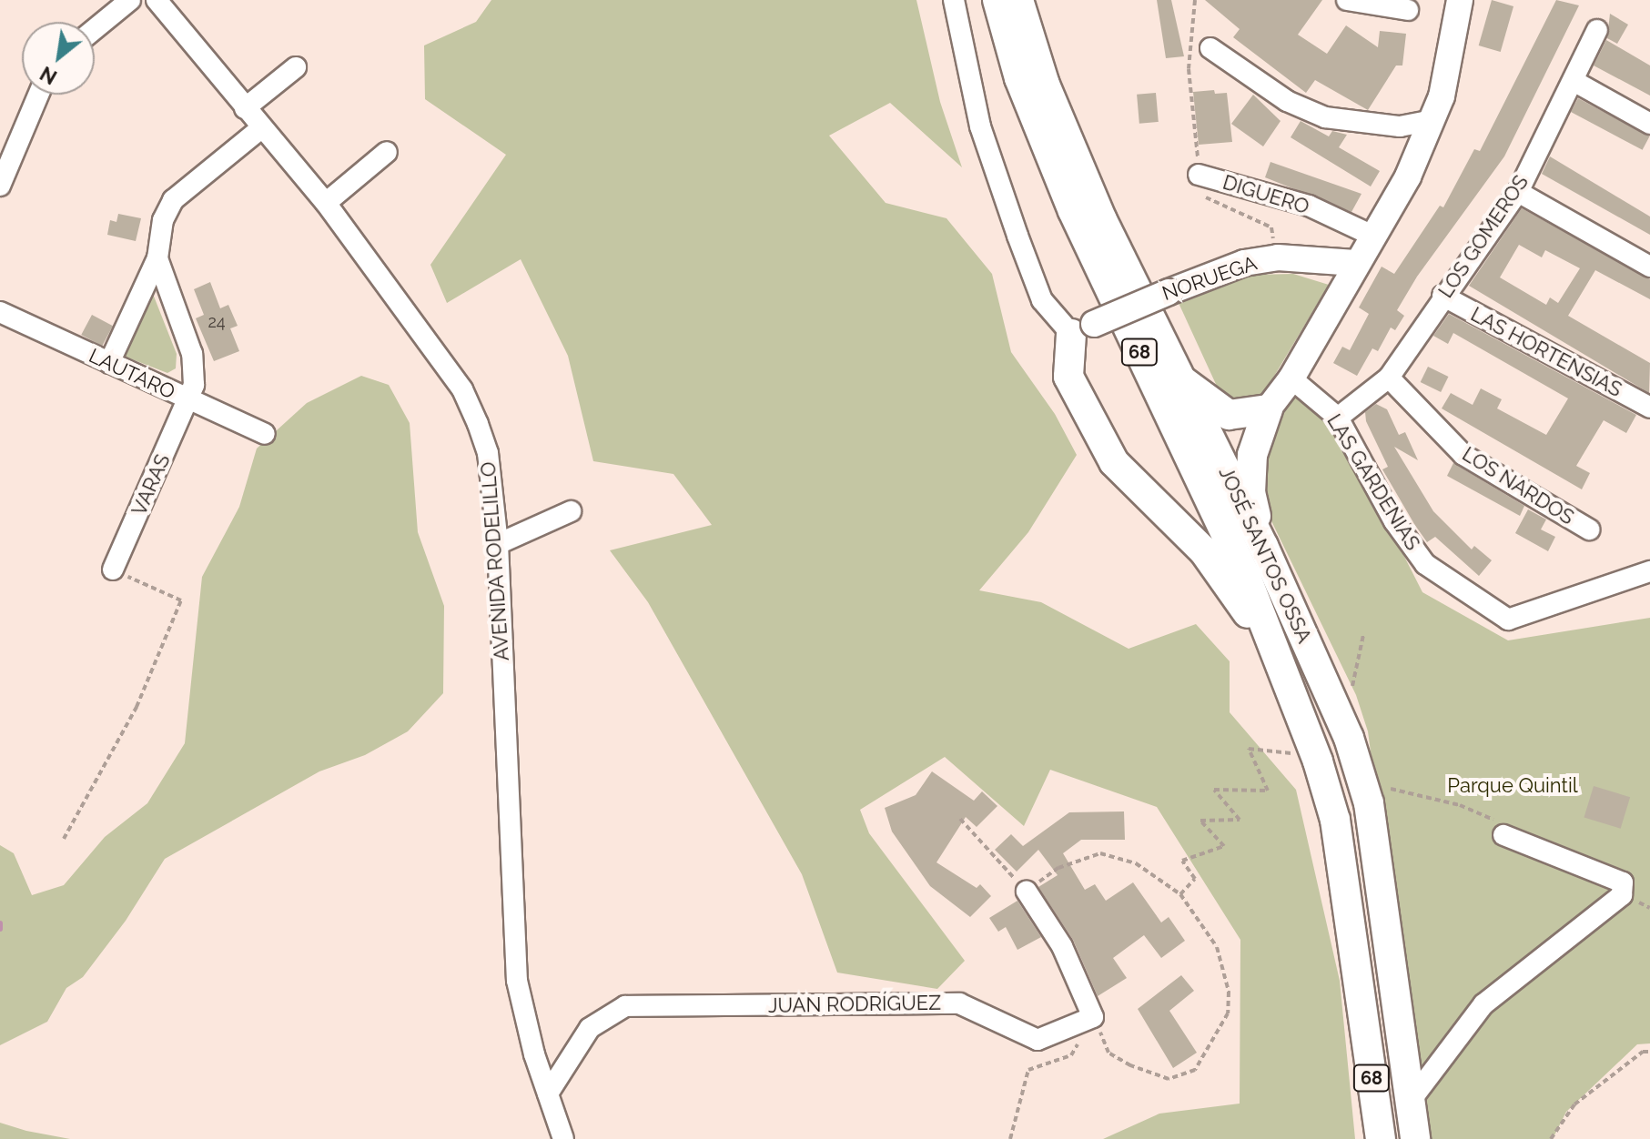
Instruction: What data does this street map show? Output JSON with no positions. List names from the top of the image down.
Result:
{
  "streets": {
    "highway": ["68", "JOSÉ SANTOS OSSA"],
    "main road": ["NORUEGA"],
    "street": [
      "DIGUERO",
      "LOS GOMEROS",
      "LAS HORTENSIAS",
      "LAUTARO",
      "LAS GARDENIAS",
      "VARAS",
      "LOS NARDOS",
      "AVENIDA RODELILLO",
      "JUAN RODRÍGUEZ"
    ]
  },
  "crossings": [
    ["LOS GOMEROS", "LAS HORTENSIAS"],
    ["LOS GOMEROS", "LAS GARDENIAS"],
    ["LOS GOMEROS", "LOS NARDOS"],
    ["LAUTARO", "VARAS"],
    ["AVENIDA RODELILLO", "JUAN RODRÍGUEZ"]
  ],
  "parks": ["Parque Quintil"],
  "house_numbers": ["24"],
  "north": "bottom left"
}
